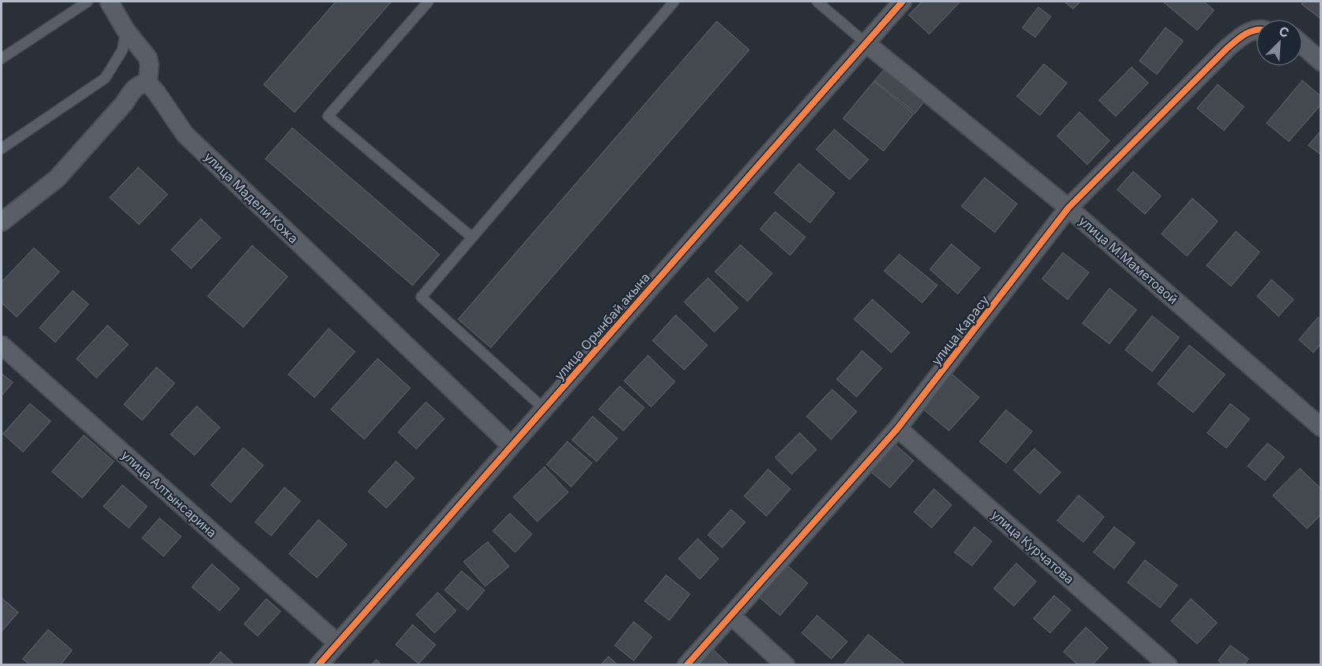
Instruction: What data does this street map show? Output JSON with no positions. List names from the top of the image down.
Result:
{
  "streets": {
    "street": [
      "улица Мадели Кожа",
      "улица М.Маметовой",
      "улица Орынбай акына",
      "улица Карасу",
      "улица Алтынсарина",
      "улица Курчатова"
    ]
  },
  "crossings": [
    ["улица Мадели Кожа", "улица Орынбай акына"],
    ["улица М.Маметовой", "улица Орынбай акына"],
    ["улица М.Маметовой", "улица Карасу"],
    ["улица Орынбай акына", "улица Алтынсарина"],
    ["улица Карасу", "улица Курчатова"]
  ],
  "north": "top right"
}
